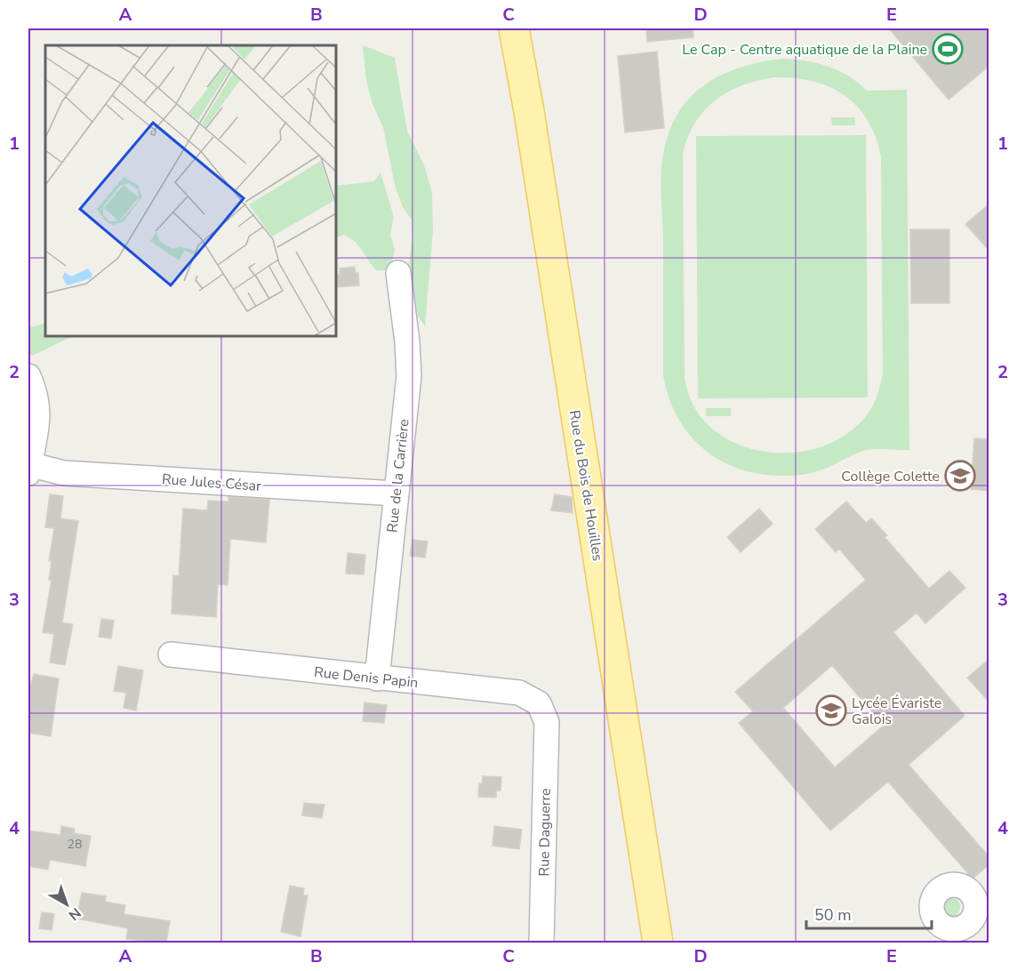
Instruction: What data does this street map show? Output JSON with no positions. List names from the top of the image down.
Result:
{
  "streets": {
    "main road": ["Rue du Bois de Houilles"],
    "street": [
      "Rue de la Carrière",
      "Rue Jules César",
      "Rue Denis Papin",
      "Rue Daguerre"
    ]
  },
  "crossings": [
    ["Rue de la Carrière", "Rue Jules César"],
    ["Rue de la Carrière", "Rue Denis Papin"],
    ["Rue Denis Papin", "Rue Daguerre"]
  ],
  "places": {
    "sports": ["Le Cap - Centre aquatique de la Plaine"],
    "school or university": ["Collège Colette", "Lycée Évariste Galois"]
  },
  "house_numbers": ["28"],
  "scale_bar": "50 m",
  "north": "bottom right",
  "grid": {
    "columns": [
      "A",
      "B",
      "C",
      "D",
      "E"
    ],
    "rows": [
      "1",
      "2",
      "3",
      "4"
    ]
  }
}
